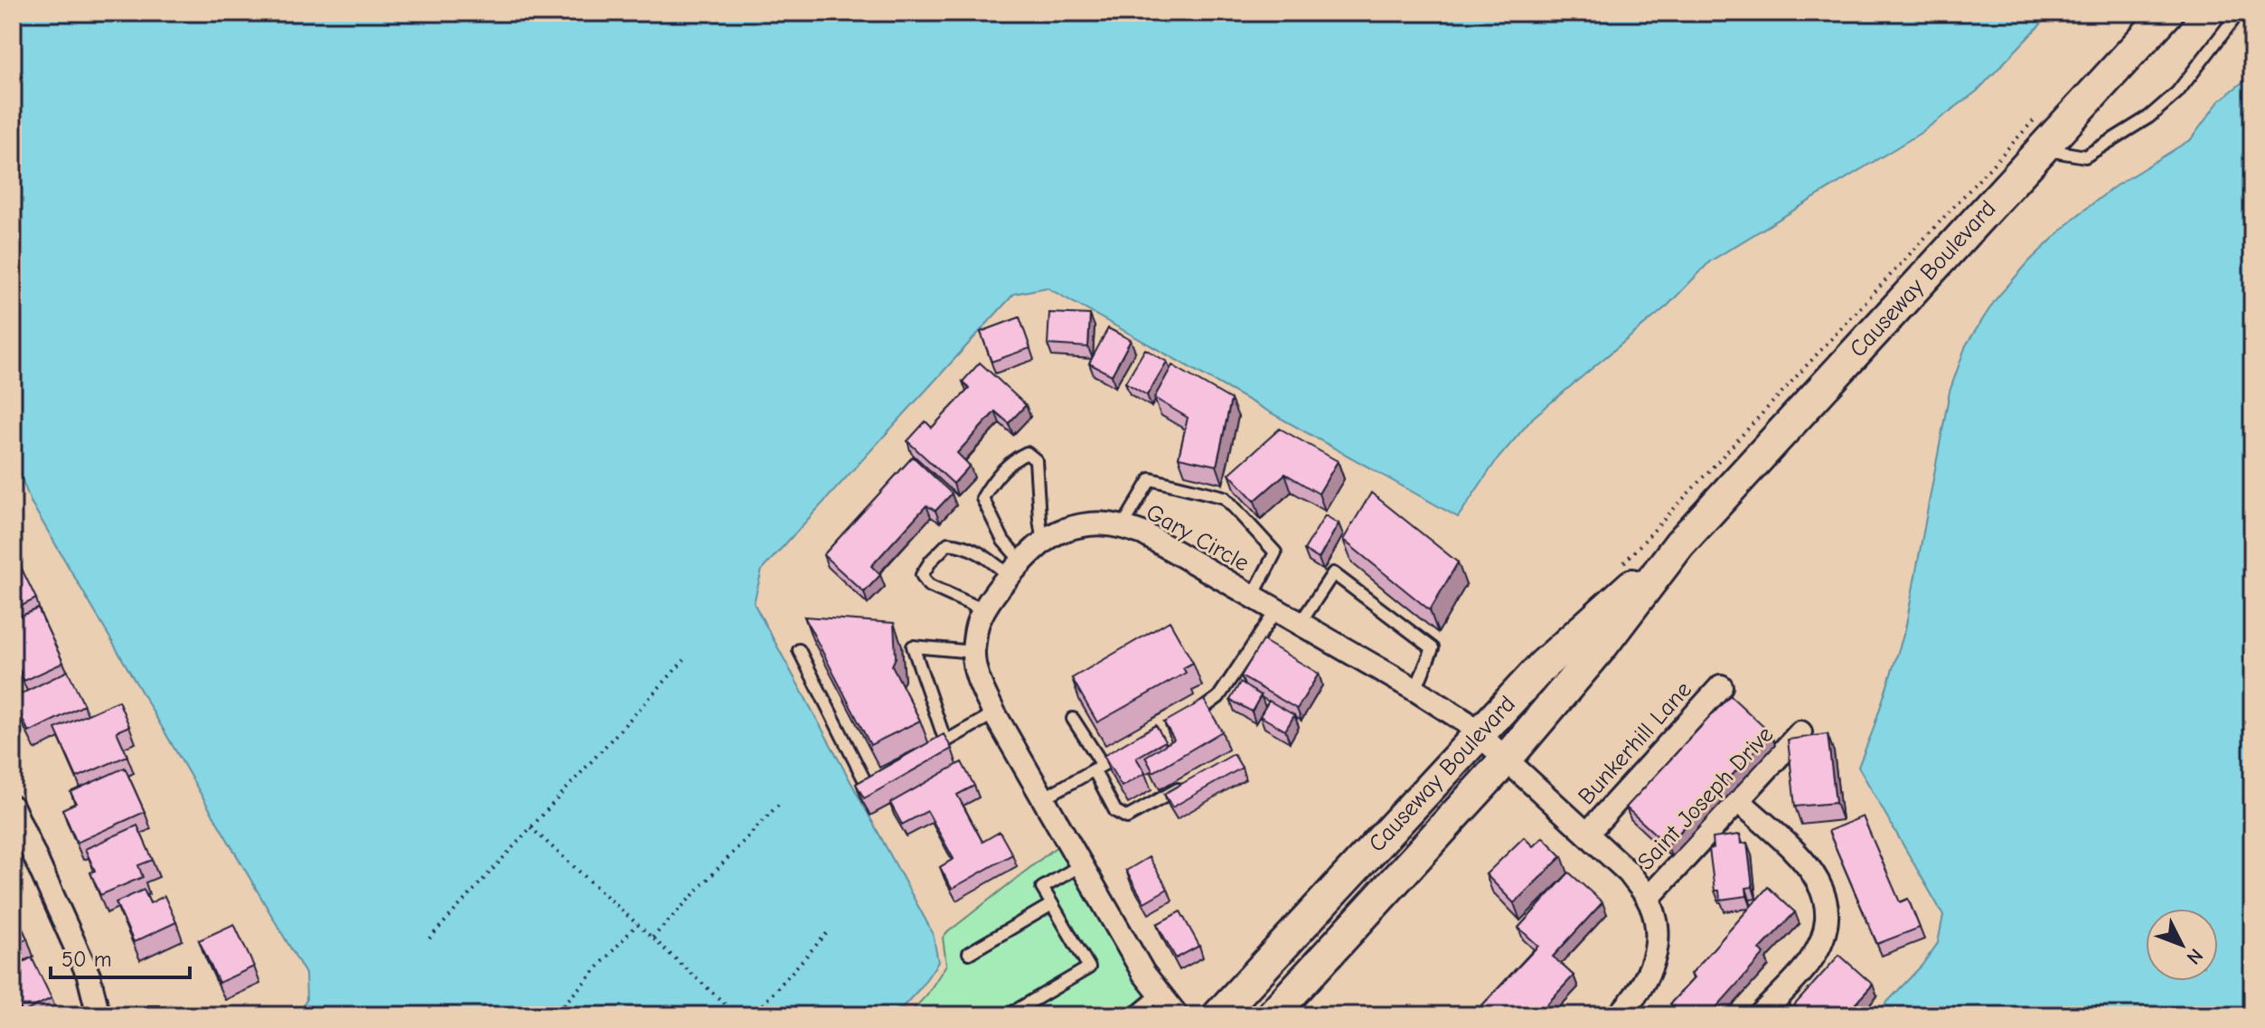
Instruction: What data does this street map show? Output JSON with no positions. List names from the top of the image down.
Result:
{
  "streets": {
    "street": [
      "Causeway Boulevard",
      "Gary Circle",
      "Bunkerhill Lane",
      "Saint Joseph Drive"
    ]
  },
  "crossings": [
    ["Causeway Boulevard", "Gary Circle"],
    ["Gary Circle", "Bunkerhill Lane"],
    ["Gary Circle", "Saint Joseph Drive"]
  ],
  "scale_bar": "50 m",
  "north": "bottom right"
}
